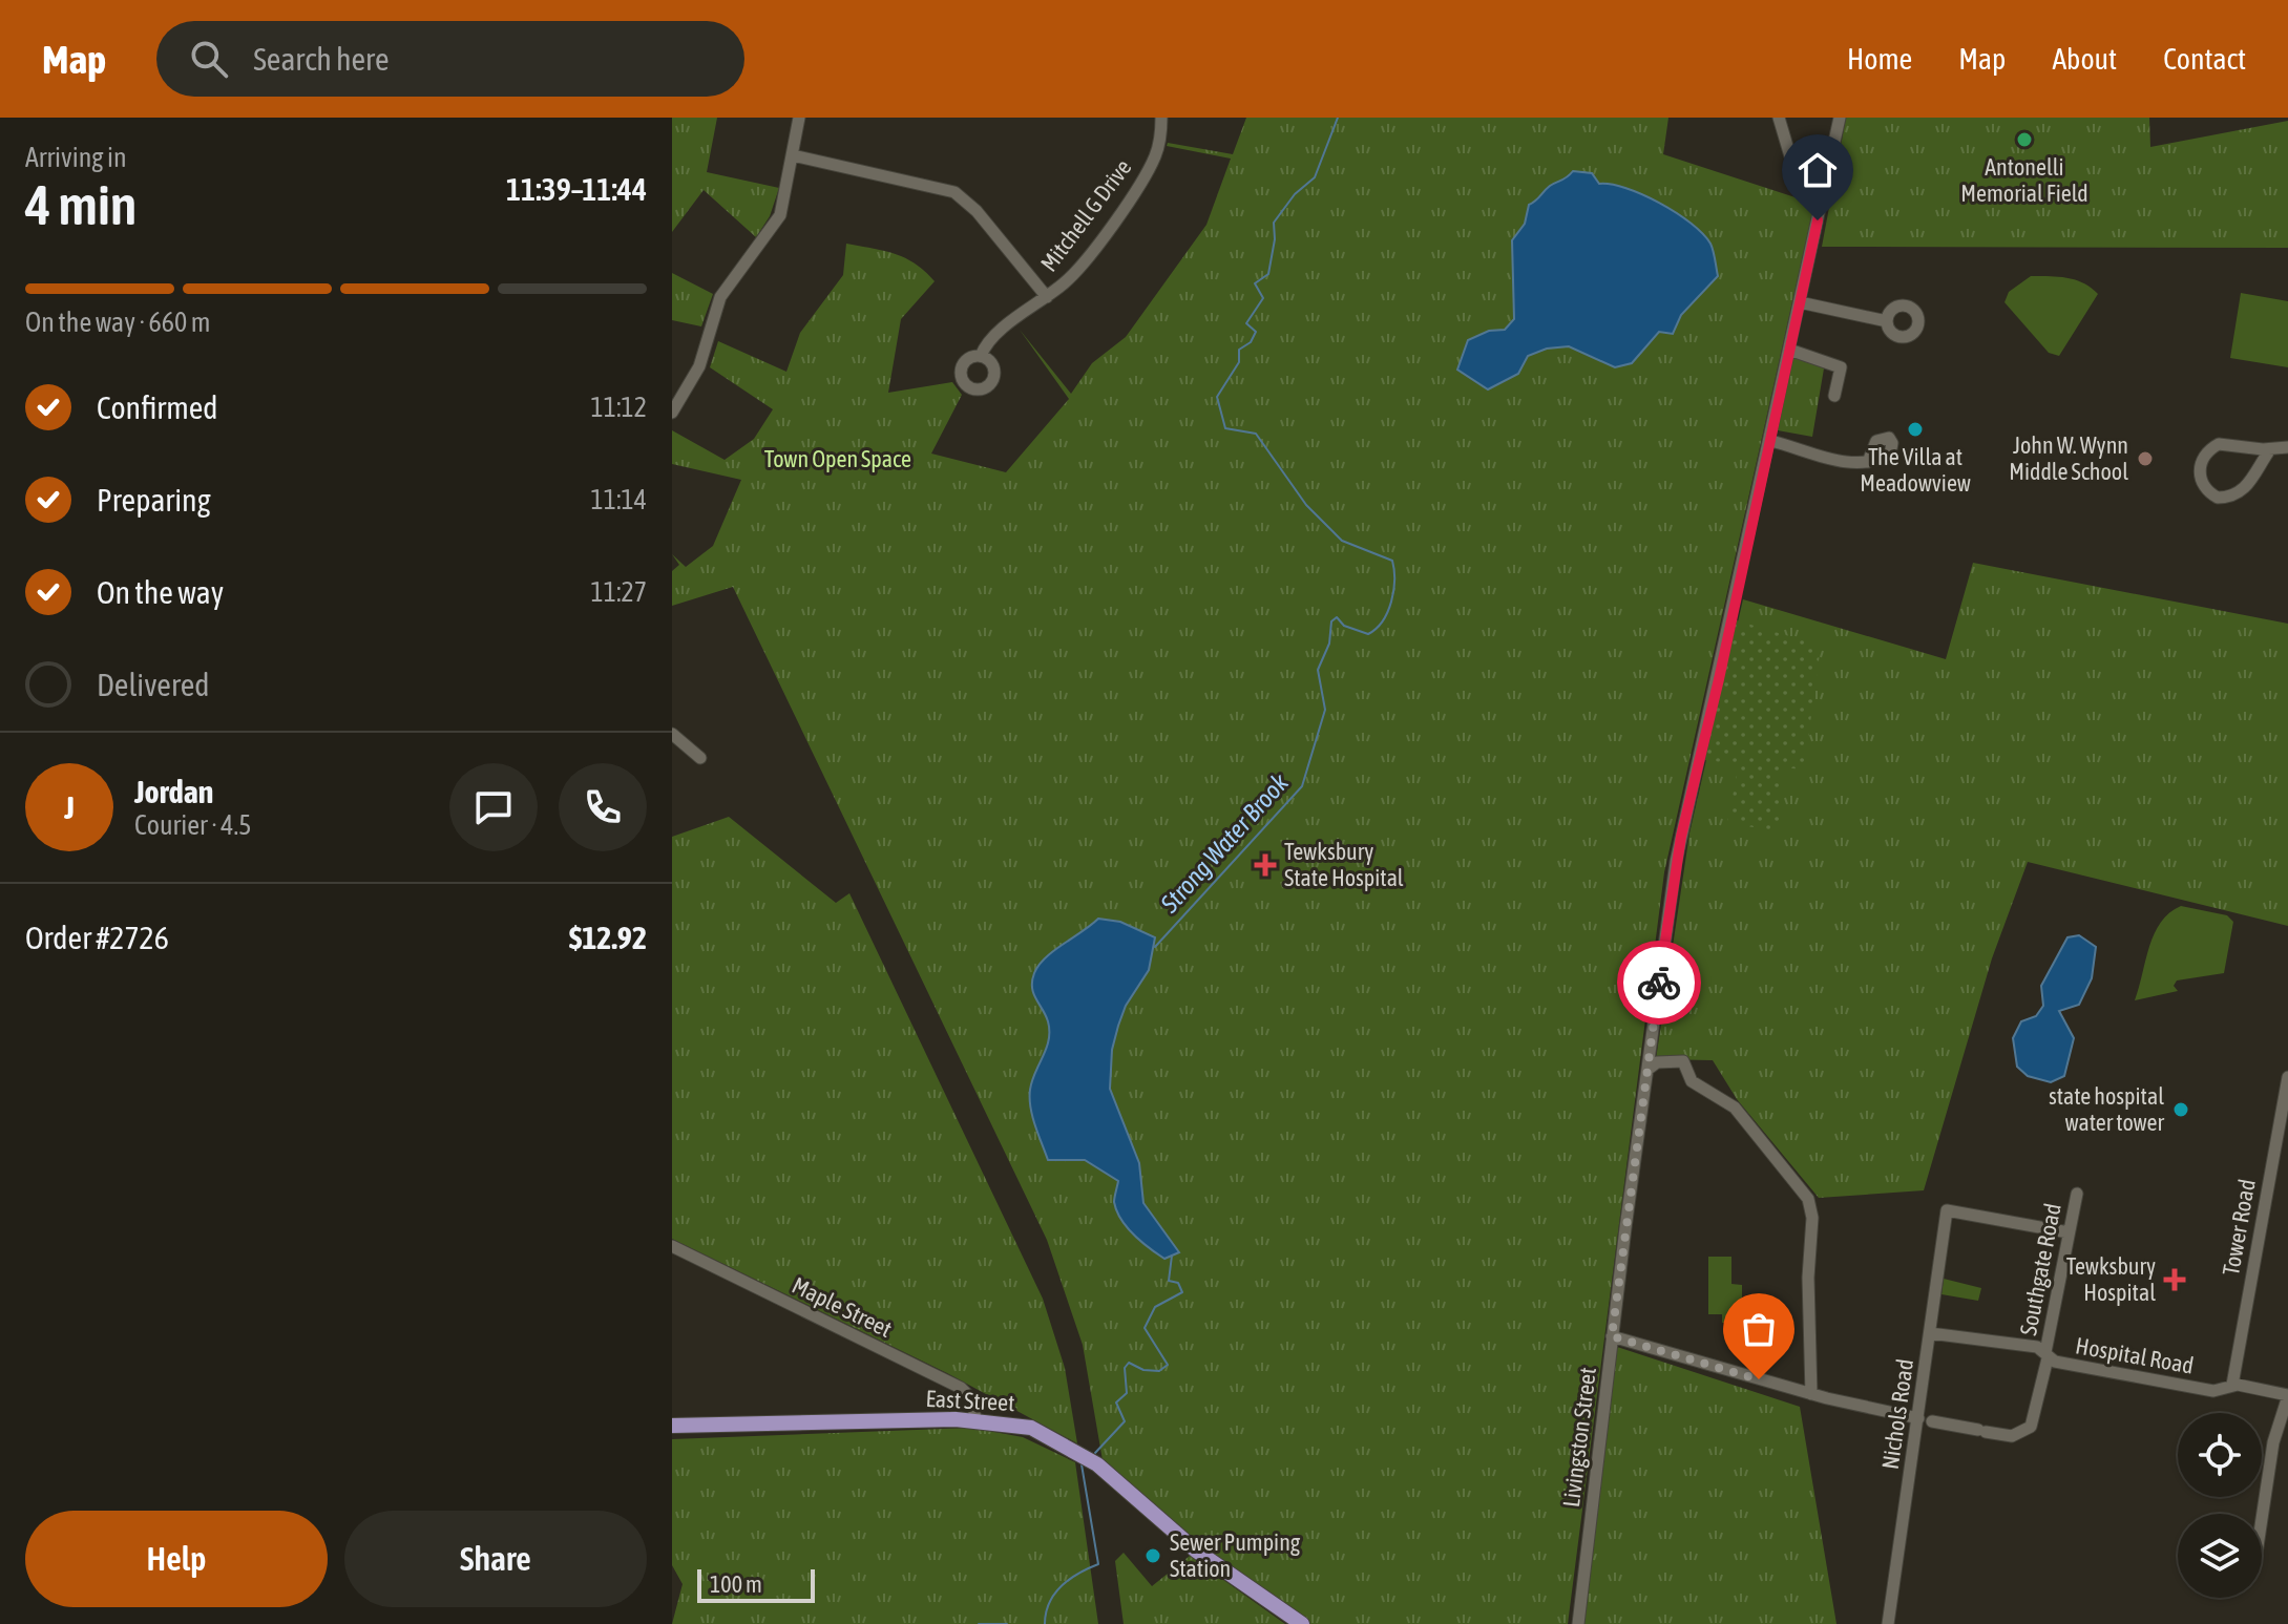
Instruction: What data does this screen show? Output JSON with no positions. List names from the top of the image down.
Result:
{
  "streets": {
    "main road": ["East Street"],
    "street": [
      "Mitchell G Drive",
      "Tower Road",
      "Southgate Road",
      "Maple Street",
      "Hospital Road",
      "Nichols Road",
      "Livingston Street"
    ]
  },
  "crossings": [
    ["Tower Road", "Hospital Road"],
    ["Southgate Road", "Hospital Road"],
    ["Southgate Road", "Nichols Road"],
    ["Maple Street", "East Street"],
    ["Hospital Road", "Nichols Road"]
  ],
  "water": ["Strong Water Brook"],
  "parks": ["Town Open Space"],
  "places": {
    "other": [
      "Antonelli Memorial Field",
      "The Villa at Meadowview",
      "John W. Wynn Middle School",
      "state hospital water tower",
      "Sewer Pumping Station"
    ],
    "health": ["Tewksbury State Hospital", "Tewksbury Hospital"]
  },
  "scale_bar": "100 m",
  "page": {
    "header": "Map",
    "search": "Search here",
    "nav": [
      "Home",
      "Map",
      "About",
      "Contact"
    ],
    "heading": ["4 min", "Arriving in", "11:39–11:44"],
    "panel": [
      "Jordan",
      "Courier · 4.5",
      "Order #2726",
      "$12.92"
    ],
    "bar": "On the way · 660 m",
    "list": [
      ["Confirmed", "11:12"],
      ["Preparing", "11:14"],
      ["On the way", "11:27"],
      "Delivered"
    ],
    "round": "J",
    "buttons": ["Help", "Share"],
    "scale": "100 m"
  }
}
